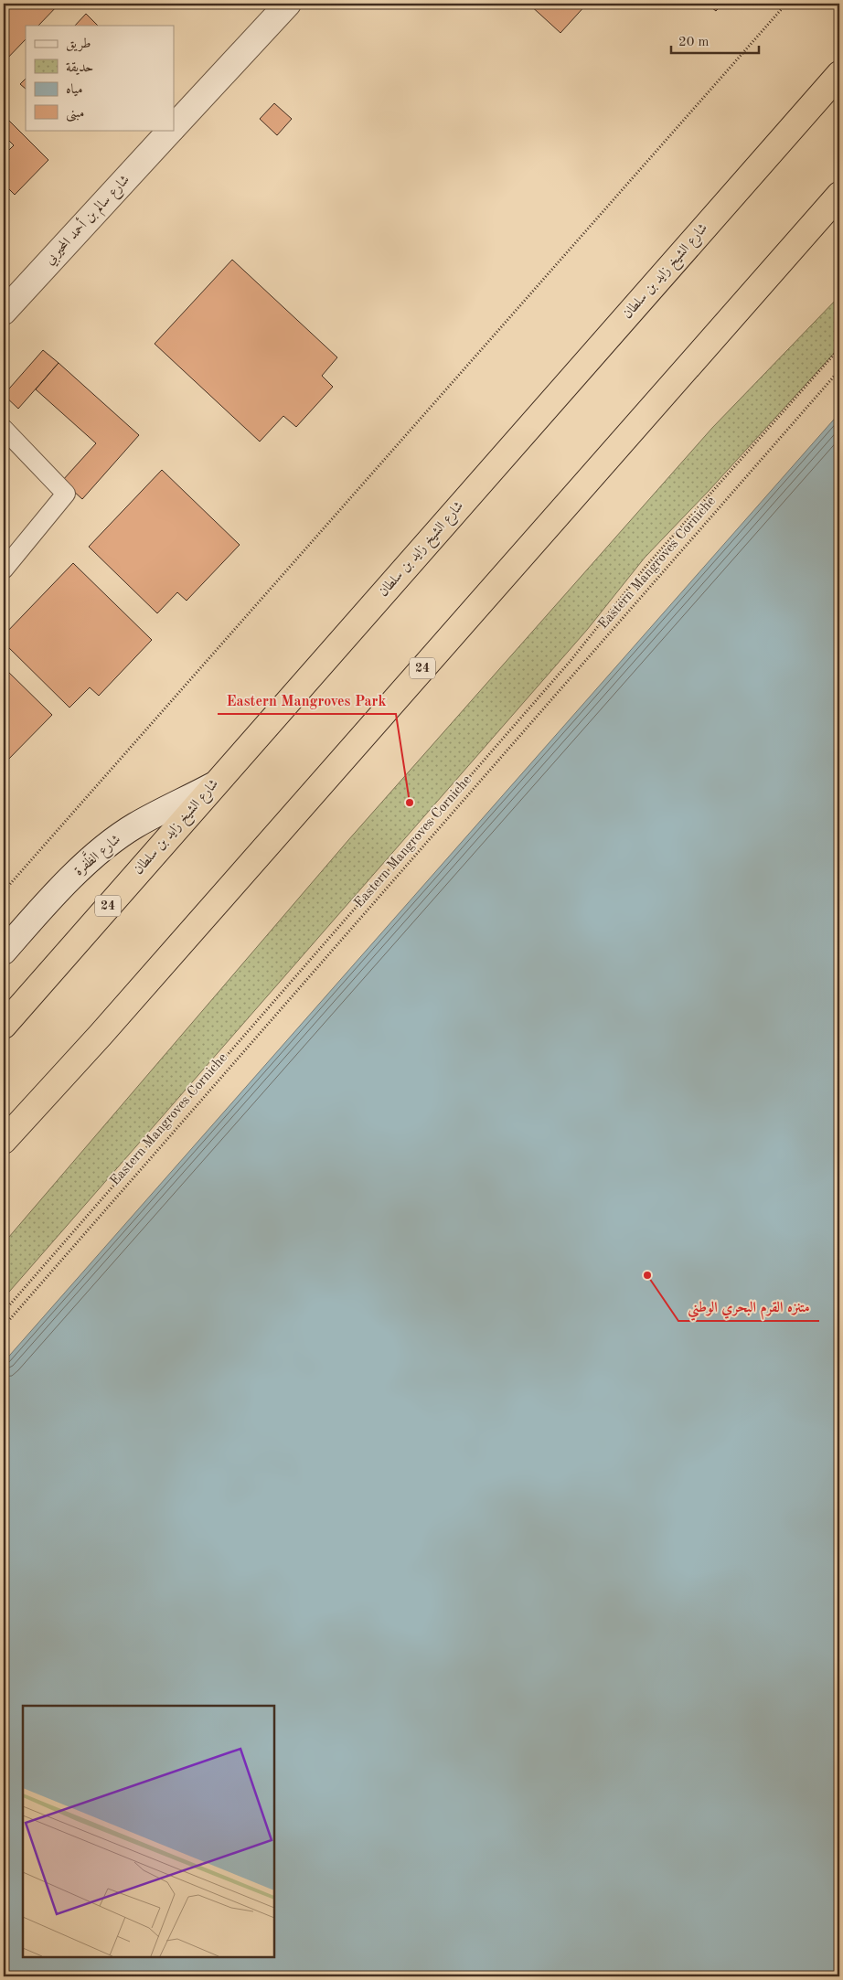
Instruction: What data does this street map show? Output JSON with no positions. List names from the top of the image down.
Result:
{
  "streets": {
    "highway": ["شارع الشيخ زايد بن سلطان", "24"],
    "street": ["شارع سالم بن أحمد المحيربي", "شارع الظَّفرة"],
    "path": ["Eastern Mangroves Corniche"]
  },
  "crossings": [
    ["شارع الشيخ زايد بن سلطان", "شارع الظَّفرة"]
  ],
  "places": ["Eastern Mangroves Park", "متنزه القرم البحري الوطني"],
  "legend": [
    "طريق",
    "حديقة",
    "مياه",
    "مبنى"
  ],
  "scale_bar": "20 m"
}
